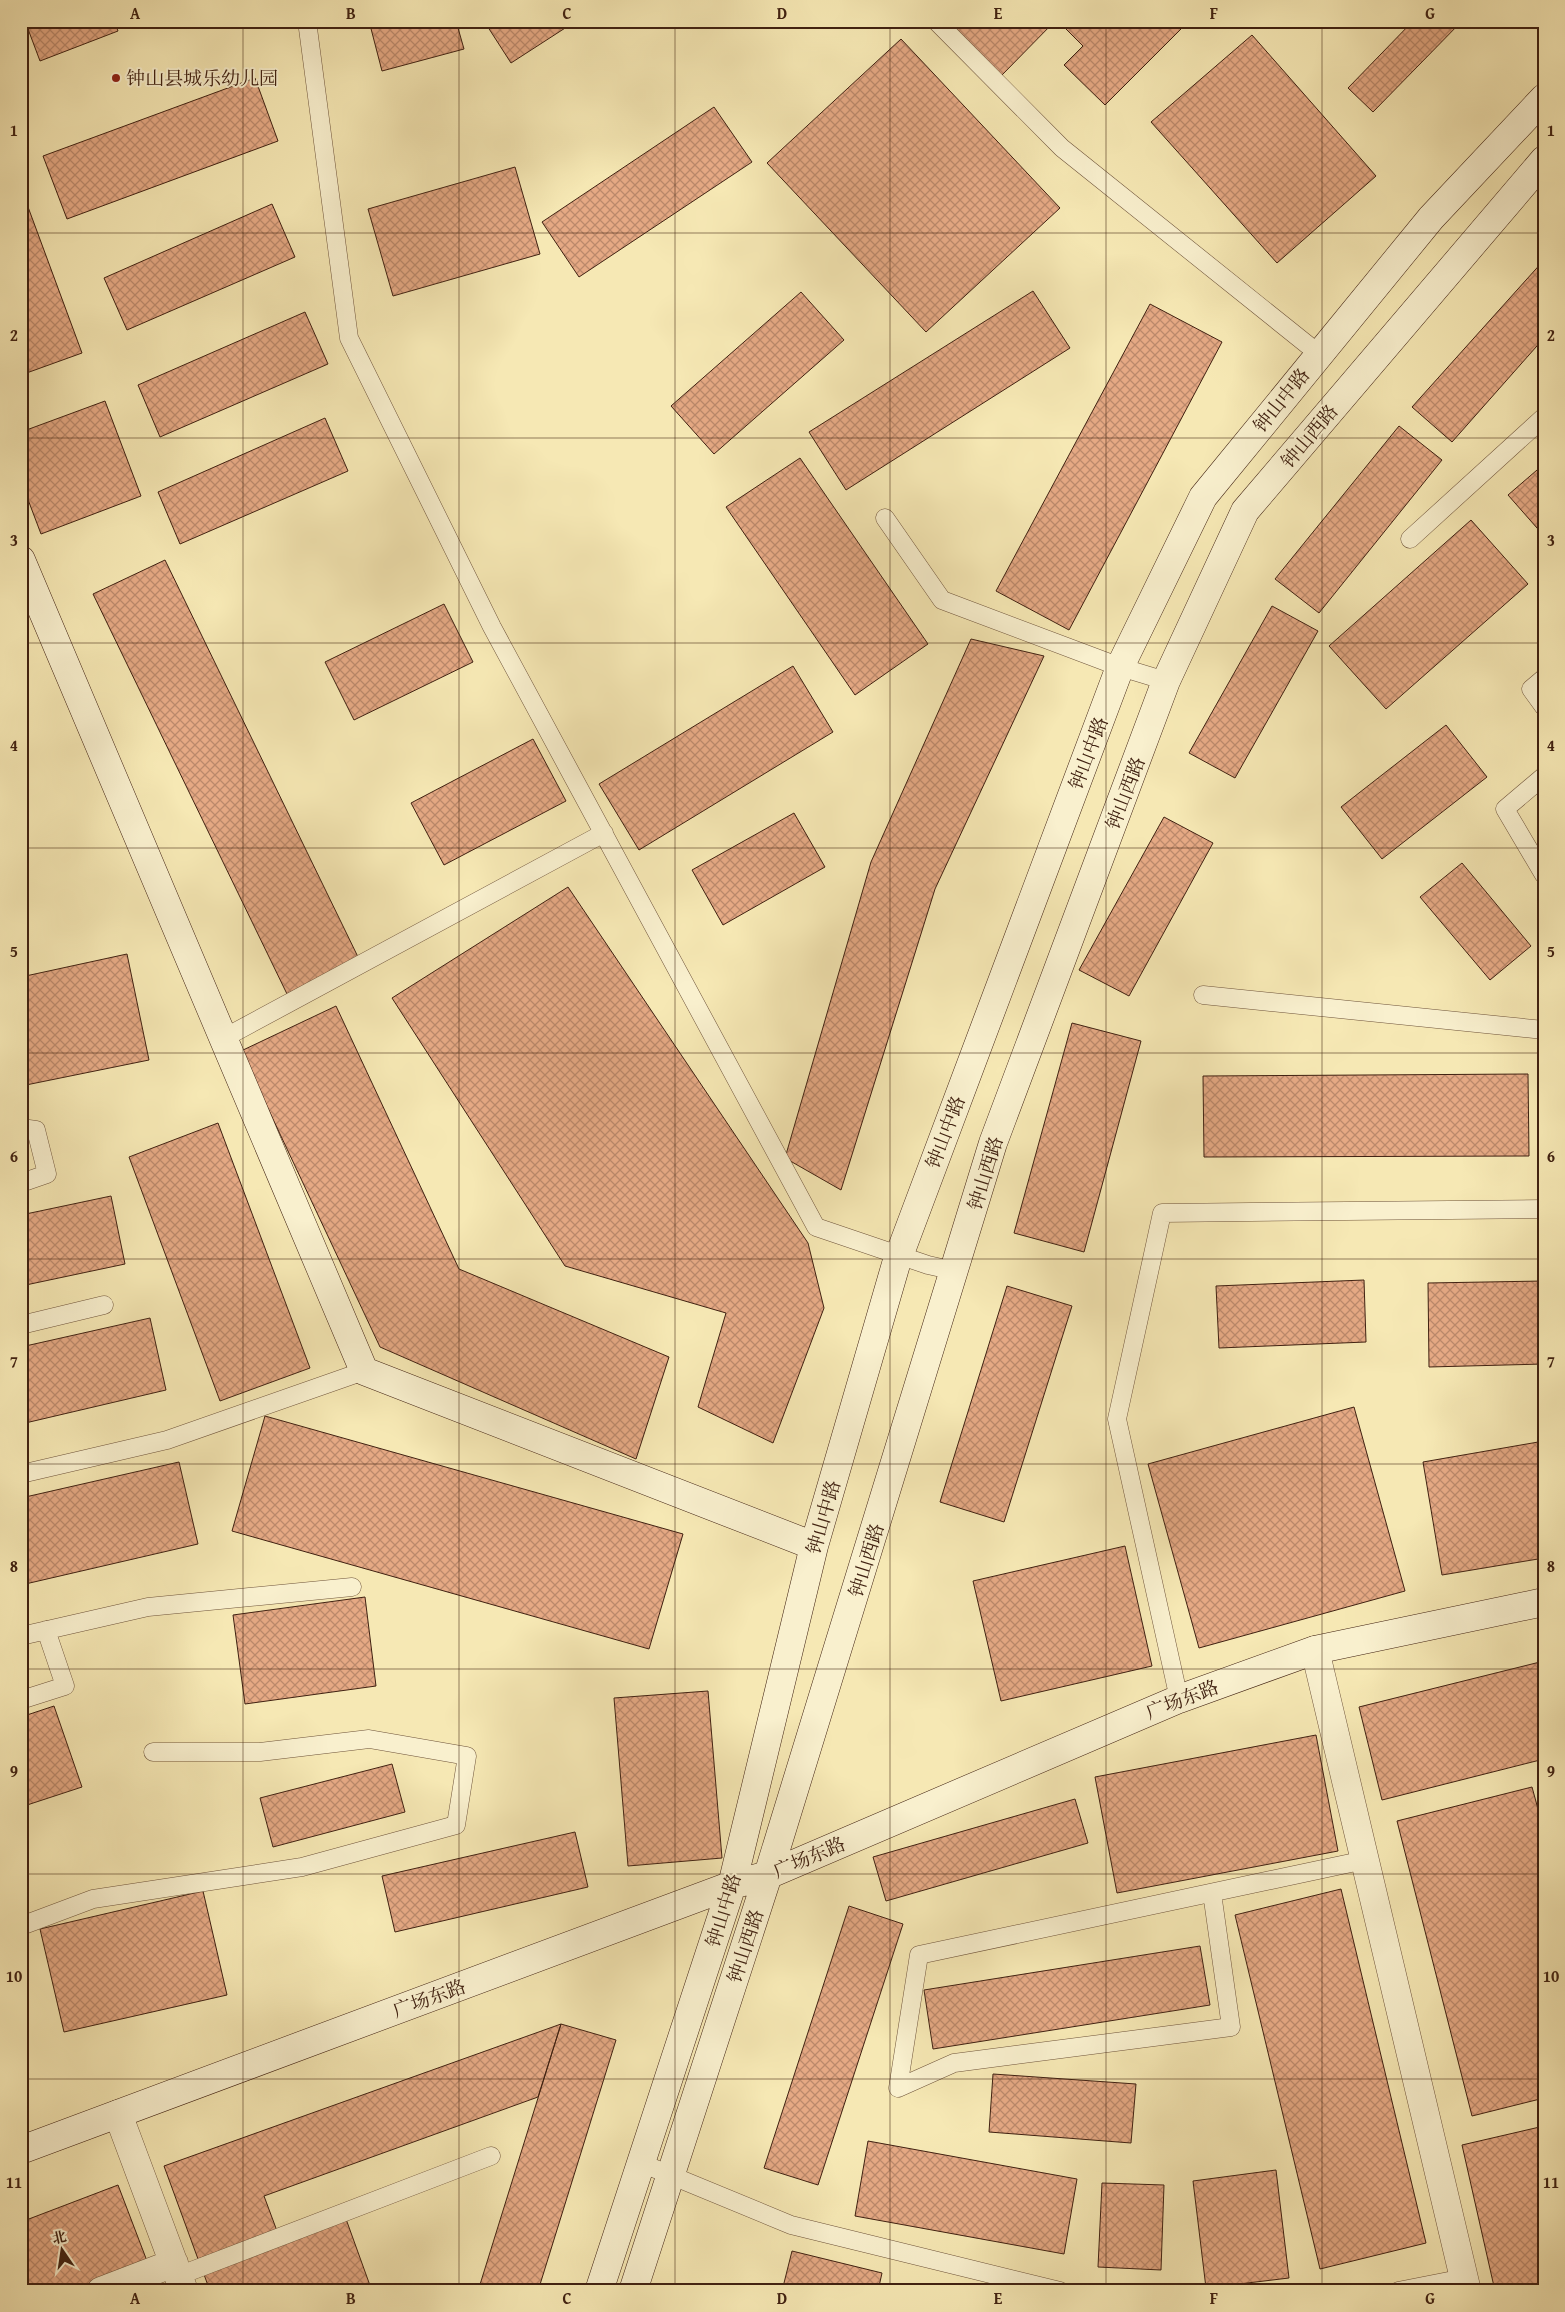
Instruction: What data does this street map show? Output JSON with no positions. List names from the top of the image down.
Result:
{
  "streets": {
    "main road": ["钟山中路", "钟山西路", "广场东路"]
  },
  "crossings": [
    ["钟山中路", "广场东路"],
    ["钟山西路", "广场东路"]
  ],
  "places": ["钟山县城乐幼儿园"],
  "north": "top",
  "grid": {
    "columns": [
      "A",
      "B",
      "C",
      "D",
      "E",
      "F",
      "G"
    ],
    "rows": [
      "1",
      "2",
      "3",
      "4",
      "5",
      "6",
      "7",
      "8",
      "9",
      "10",
      "11"
    ]
  }
}
